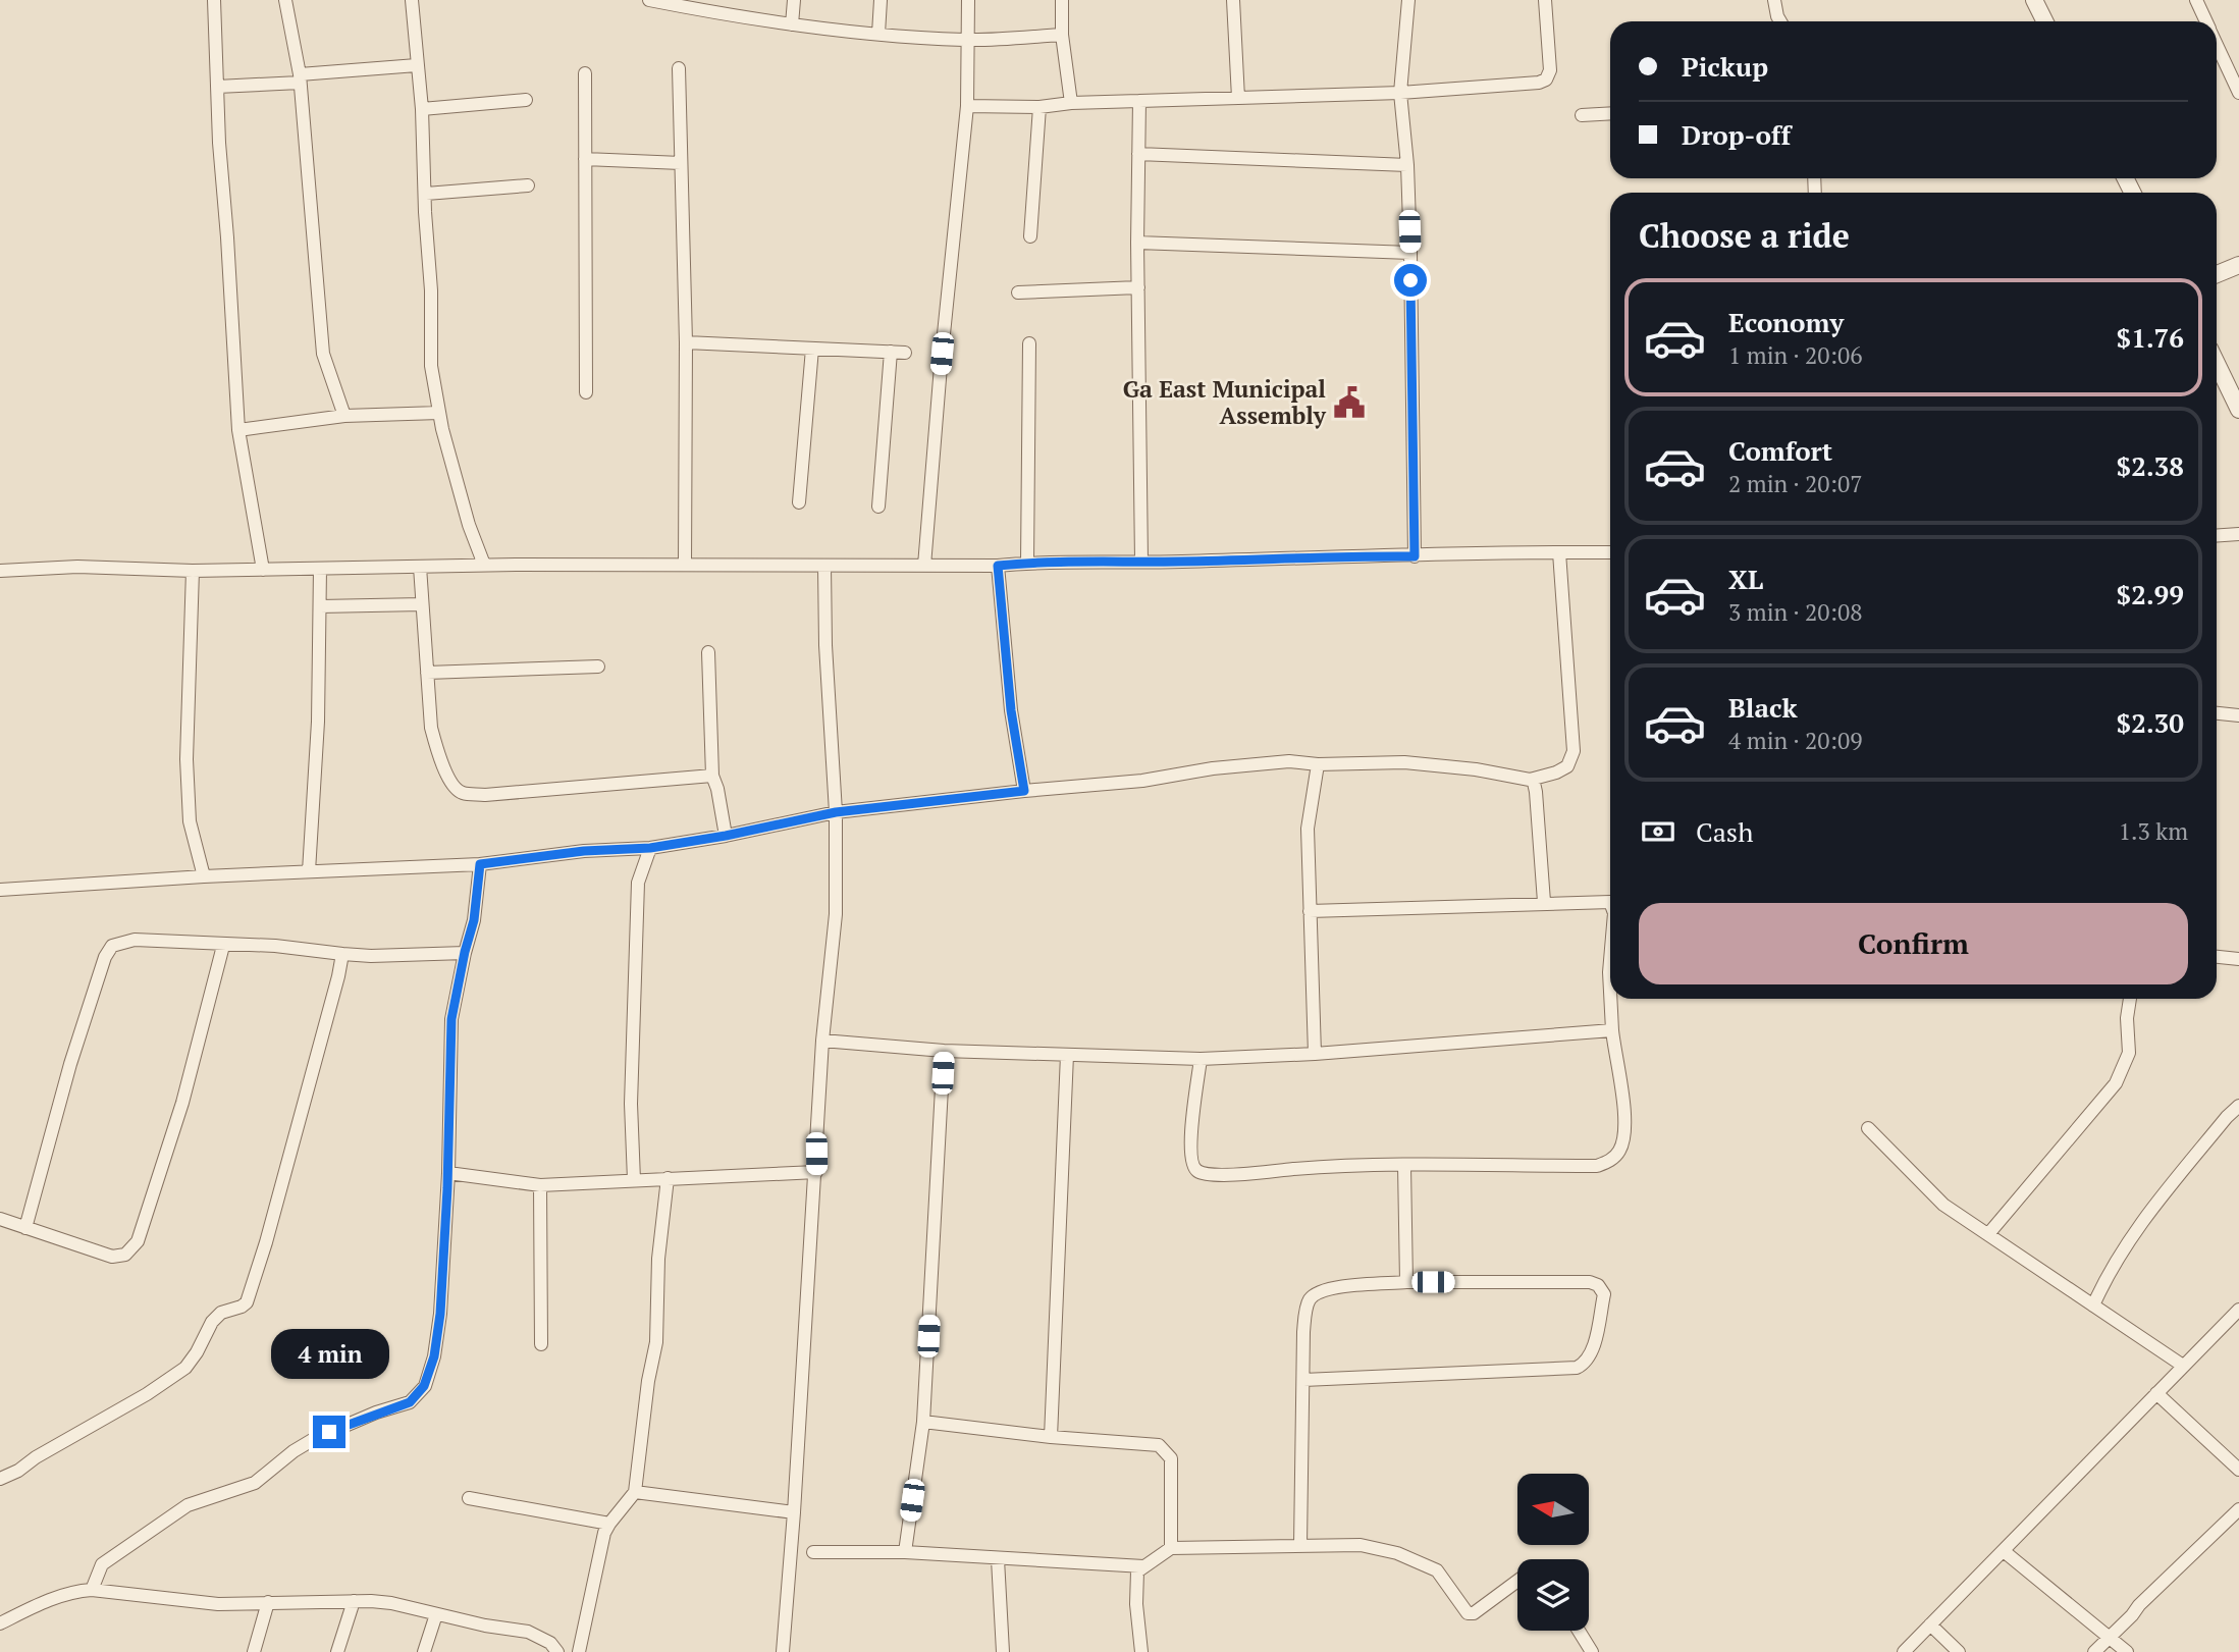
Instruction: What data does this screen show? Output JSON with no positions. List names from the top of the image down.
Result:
{
  "places": {
    "public building": ["Ga East Municipal Assembly"]
  },
  "north": "left",
  "page": {
    "banner": ["Pickup", "Drop-off"],
    "heading": "Choose a ride",
    "list": [
      {
        "name": "Economy",
        "note": "1 min · 20:06",
        "value": "$1.76"
      },
      {
        "name": "Comfort",
        "note": "2 min · 20:07",
        "value": "$2.38"
      },
      {
        "name": "XL",
        "note": "3 min · 20:08",
        "value": "$2.99"
      },
      {
        "name": "Black",
        "note": "4 min · 20:09",
        "value": "$2.30"
      }
    ],
    "pay": ["Cash", "1.3 km"],
    "buttons": "Confirm",
    "bubble": "4 min"
  }
}
